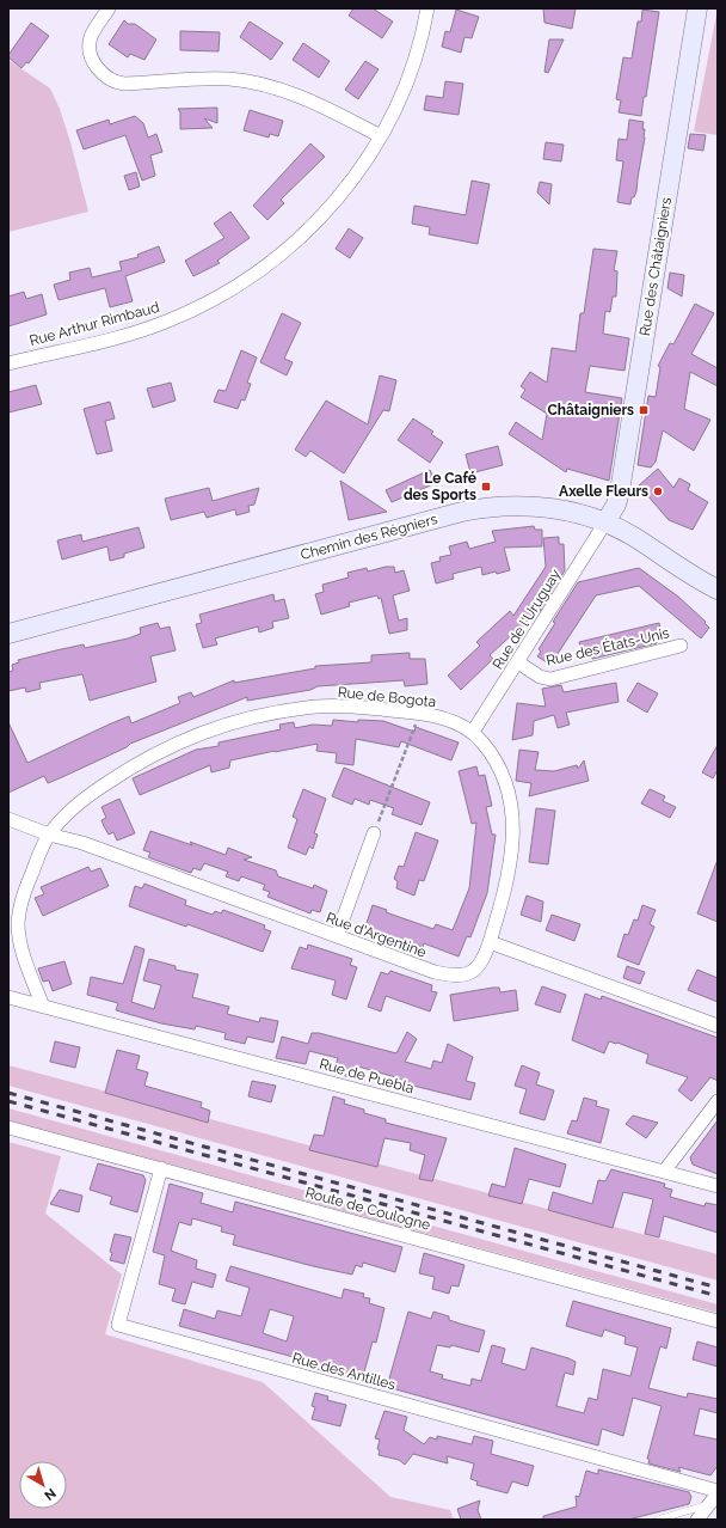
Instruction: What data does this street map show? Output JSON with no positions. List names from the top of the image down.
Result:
{
  "streets": {
    "main road": ["Rue des Châtaigniers", "Chemin des Régniers"],
    "street": [
      "Rue Arthur Rimbaud",
      "Rue de l'Uruguay",
      "Rue des États-Unis",
      "Rue de Bogota",
      "Rue d'Argentine",
      "Rue de Puebla",
      "Route de Coulogne",
      "Rue des Antilles"
    ]
  },
  "crossings": [
    ["Rue des Châtaigniers", "Chemin des Régniers"],
    ["Rue des Châtaigniers", "Rue de l'Uruguay"],
    ["Chemin des Régniers", "Rue de l'Uruguay"],
    ["Rue de l'Uruguay", "Rue des États-Unis"],
    ["Rue de l'Uruguay", "Rue de Bogota"],
    ["Rue de Bogota", "Rue d'Argentine"],
    ["Rue de Bogota", "Rue de Puebla"],
    ["Route de Coulogne", "Rue des Antilles"]
  ],
  "places": {
    "transit": ["Châtaigniers", "Le Café des Sports"],
    "other": ["Axelle Fleurs"]
  },
  "north": "bottom right"
}
